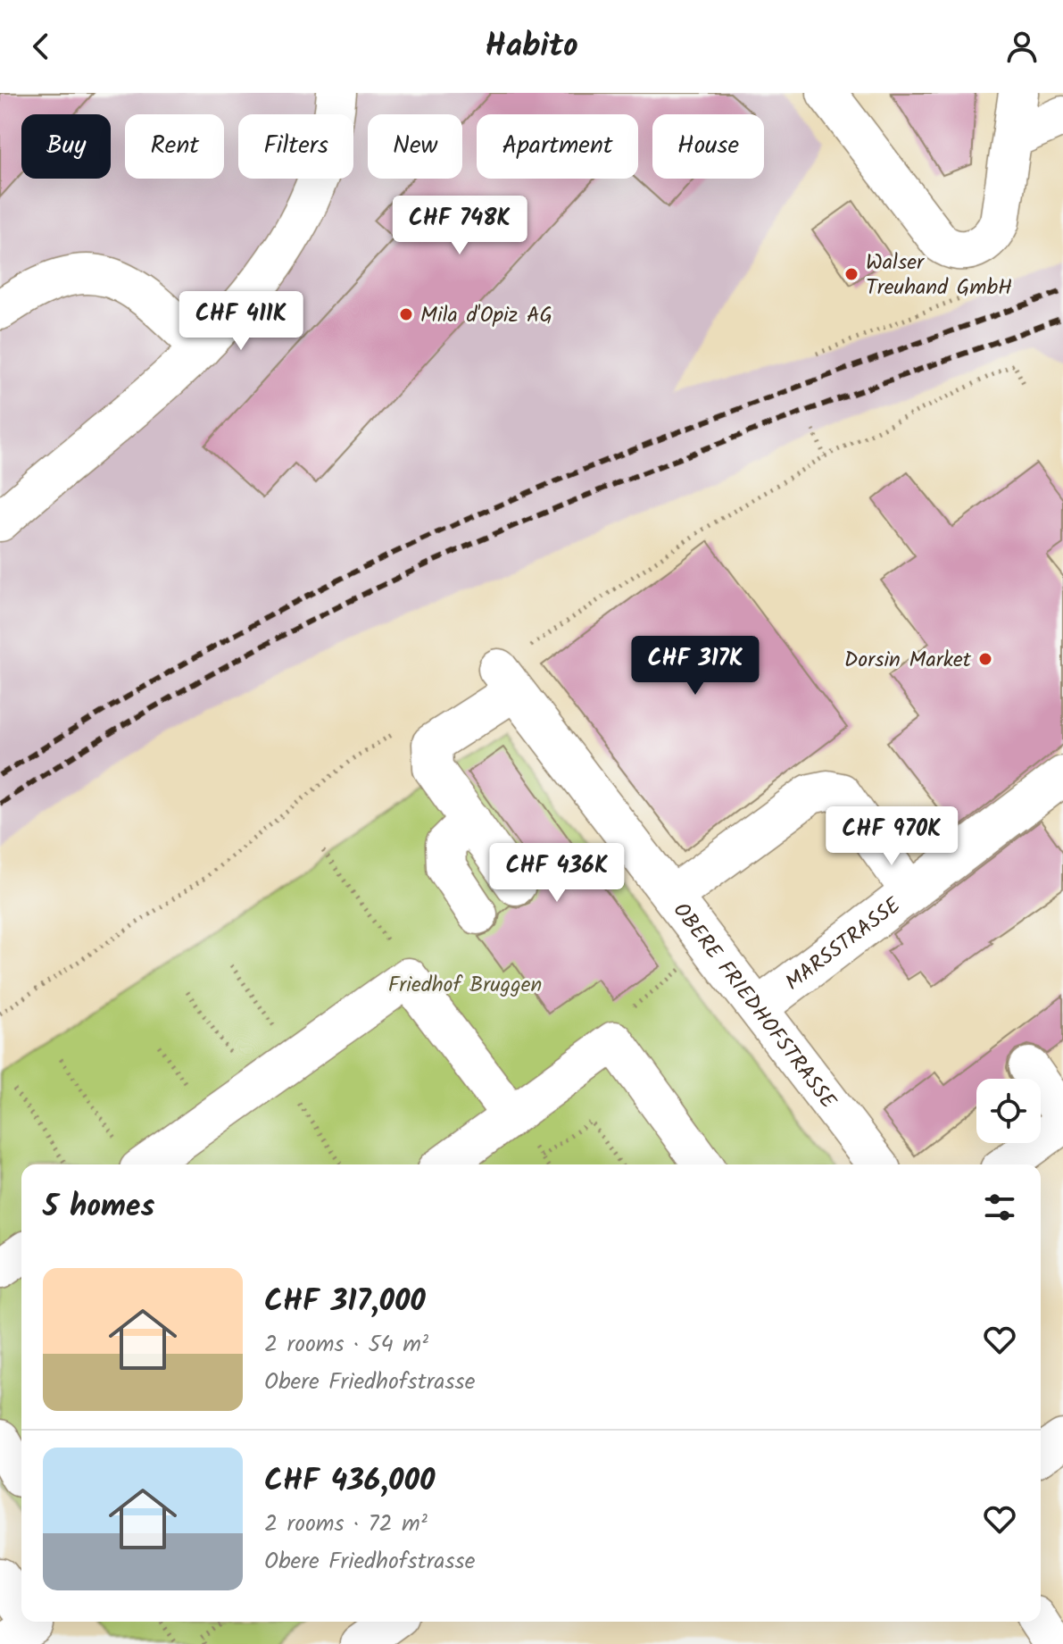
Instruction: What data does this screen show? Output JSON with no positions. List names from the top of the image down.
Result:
{
  "streets": {
    "street": ["MARSSTRASSE", "OBERE FRIEDHOFSTRASSE"]
  },
  "crossings": [
    ["MARSSTRASSE", "OBERE FRIEDHOFSTRASSE"]
  ],
  "parks": ["Friedhof Bruggen"],
  "places": ["Walser Treuhand GmbH", "Mila d'Opiz AG", "Dorsin Market"],
  "page": {
    "header": "Habito",
    "chip": [
      "Buy",
      "Rent",
      "Filters",
      "New",
      "Apartment",
      "House"
    ],
    "price": [
      "CHF 748K",
      "CHF 411K",
      "CHF 317K",
      "CHF 970K",
      "CHF 436K"
    ],
    "heading": "5 homes",
    "list": [
      {
        "name": "CHF 317,000",
        "note": "2 rooms · 54 m² · Obere Friedhofstrasse"
      },
      {
        "name": "CHF 436,000",
        "note": "2 rooms · 72 m² · Obere Friedhofstrasse"
      }
    ]
  }
}
